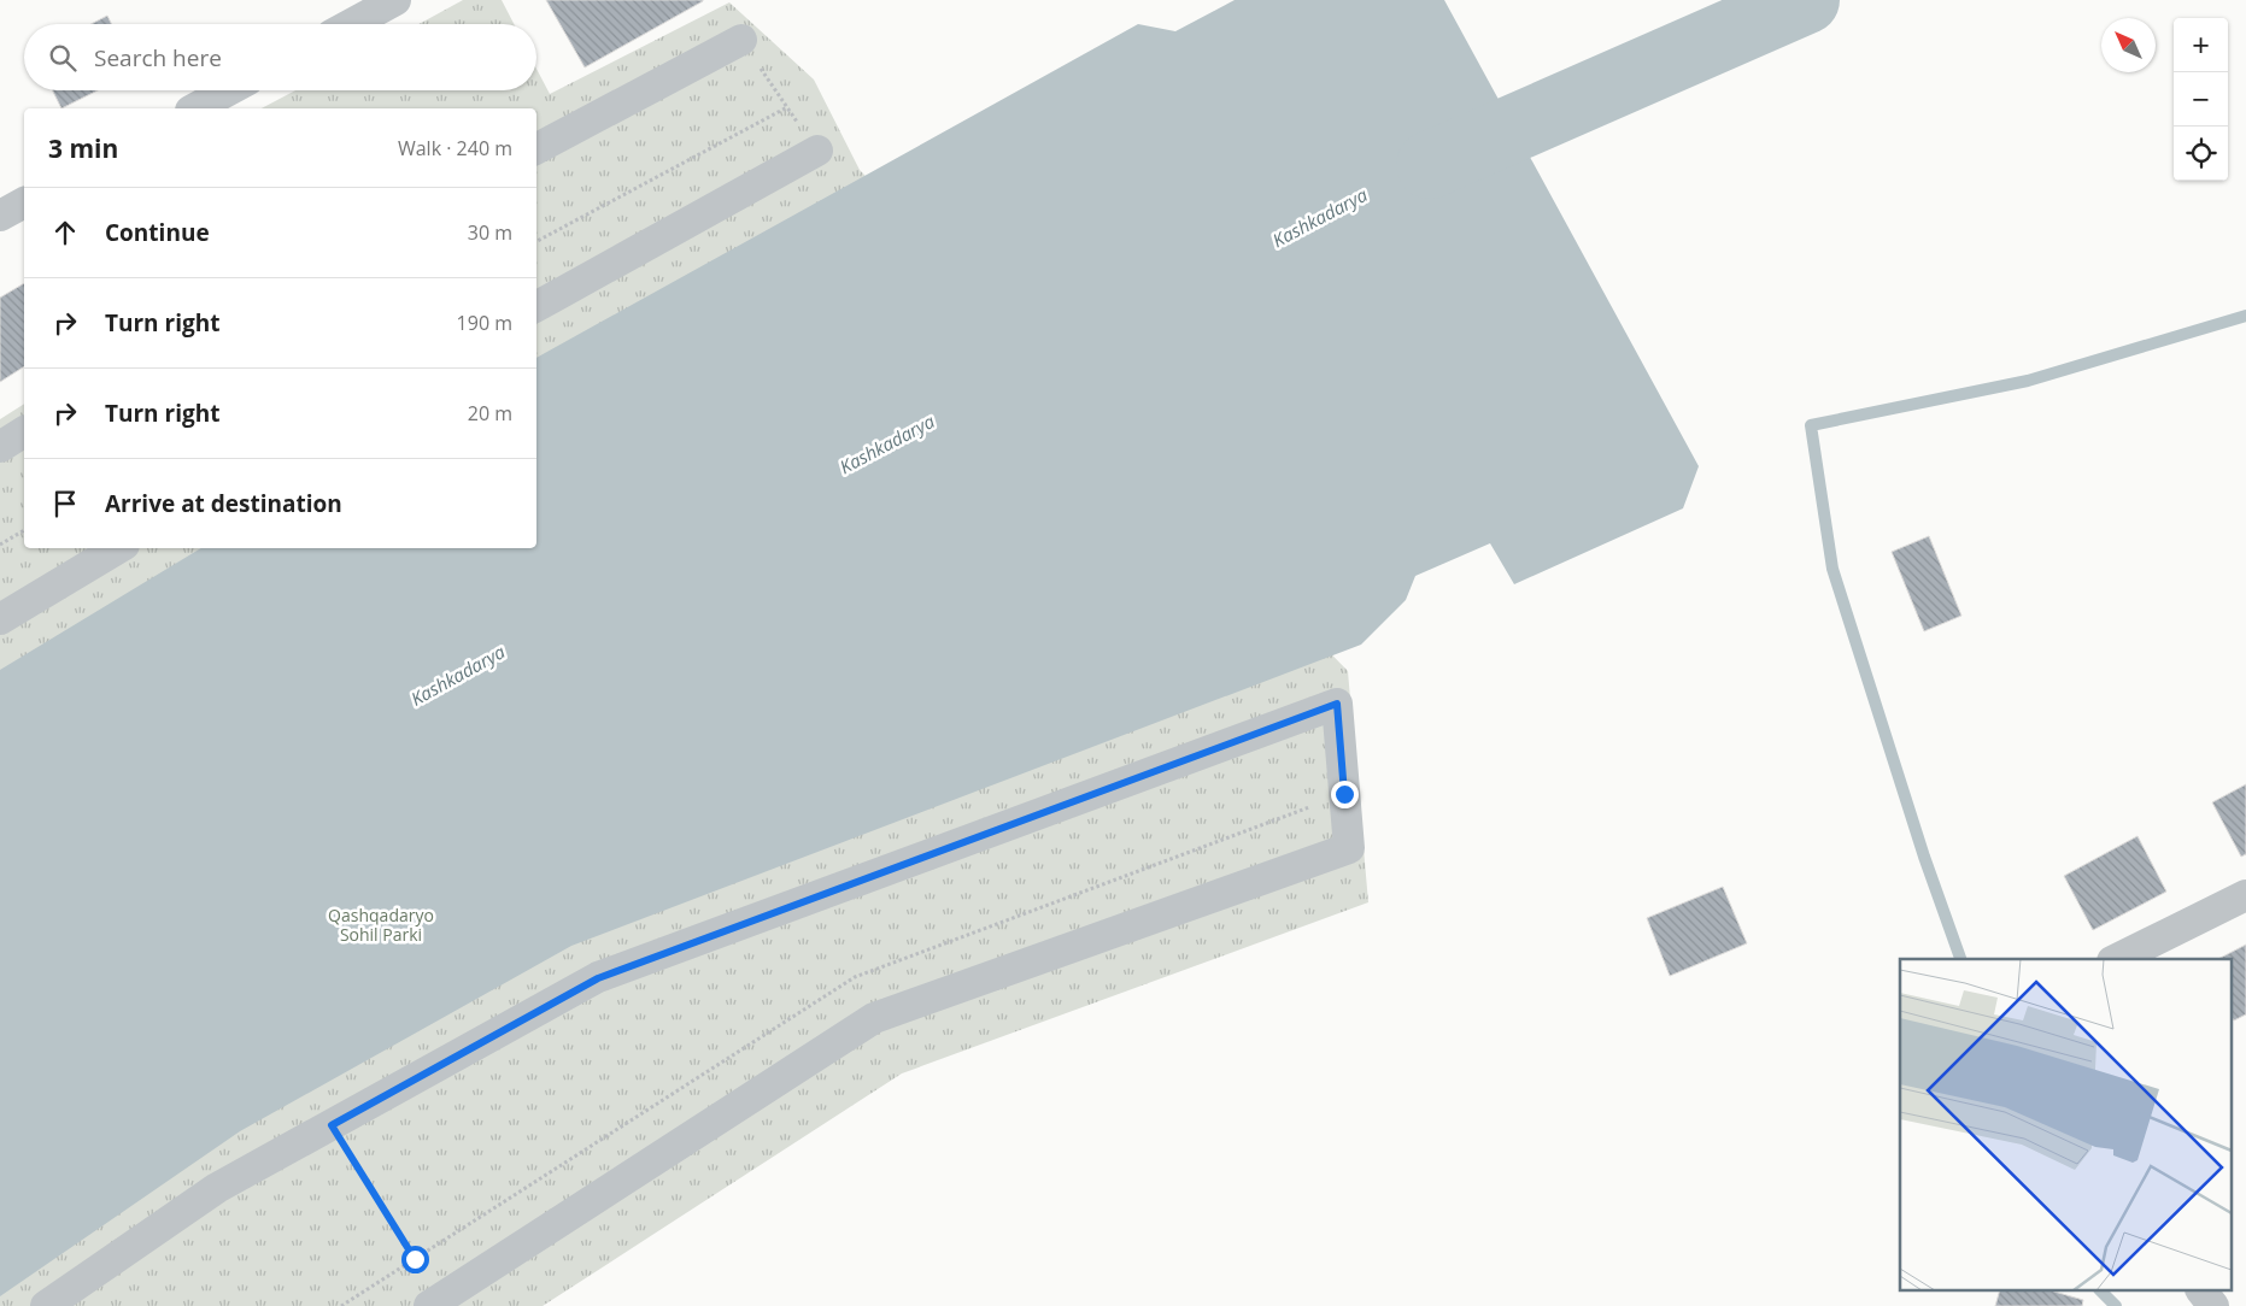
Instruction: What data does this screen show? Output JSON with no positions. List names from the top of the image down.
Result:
{
  "water": ["Kashkadarya"],
  "parks": ["Qashqadaryo Sohil Parki"],
  "north": "top left",
  "page": {
    "map_buttons": ["+", "−"],
    "search": "Search here",
    "heading": ["3 min", "Walk · 240 m"],
    "list": [
      ["Continue", "30 m"],
      ["Turn right", "190 m"],
      ["Turn right", "20 m"],
      "Arrive at destination"
    ]
  }
}
